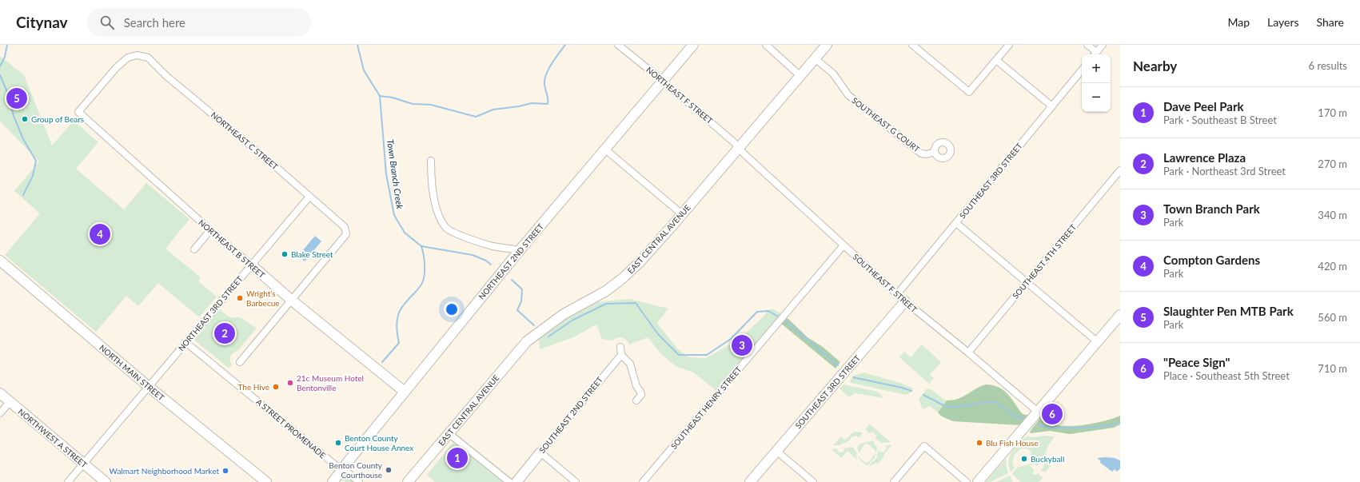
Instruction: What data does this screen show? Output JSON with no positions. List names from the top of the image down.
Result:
{
  "streets": {
    "street": [
      "NORTHEAST F STREET",
      "SOUTHEAST G COURT",
      "NORTHEAST C STREET",
      "SOUTHEAST 3RD STREET",
      "EAST CENTRAL AVENUE",
      "NORTHEAST B STREET",
      "NORTHEAST 2ND STREET",
      "SOUTHEAST 4TH STREET",
      "SOUTHEAST F STREET",
      "NORTHEAST 3RD STREET",
      "NORTH MAIN STREET",
      "SOUTHEAST HENRY STREET",
      "SOUTHEAST 2ND STREET",
      "A STREET PROMENADE",
      "NORTHWEST A STREET"
    ]
  },
  "crossings": [
    ["NORTHEAST F STREET", "EAST CENTRAL AVENUE"],
    ["NORTHEAST F STREET", "NORTHEAST 2ND STREET"],
    ["NORTHEAST F STREET", "SOUTHEAST F STREET"],
    ["SOUTHEAST G COURT", "EAST CENTRAL AVENUE"],
    ["NORTHEAST C STREET", "NORTHEAST B STREET"],
    ["NORTHEAST C STREET", "NORTHEAST 3RD STREET"],
    ["SOUTHEAST 3RD STREET", "SOUTHEAST F STREET"],
    ["EAST CENTRAL AVENUE", "SOUTHEAST F STREET"],
    ["NORTHEAST B STREET", "NORTHEAST 2ND STREET"],
    ["NORTHEAST B STREET", "NORTHEAST 3RD STREET"],
    ["SOUTHEAST 4TH STREET", "SOUTHEAST F STREET"],
    ["SOUTHEAST F STREET", "SOUTHEAST HENRY STREET"],
    ["NORTHEAST 3RD STREET", "NORTH MAIN STREET"],
    ["NORTHEAST 3RD STREET", "A STREET PROMENADE"],
    ["NORTHEAST 3RD STREET", "NORTHWEST A STREET"]
  ],
  "water": ["Town Branch Creek"],
  "places": [
    "Group of Bears",
    "Blake Street",
    "Wright's Barbecue",
    "21c Museum Hotel Bentonville",
    "The Hive",
    "Benton County Court House Annex",
    "Blu Fish House",
    "Buckyball",
    "Benton County Courthouse",
    "Walmart Neighborhood Market"
  ],
  "page": {
    "header": "Citynav",
    "search": "Search here",
    "nav": ["Map", "Layers", "Share"],
    "heading": ["Nearby", "6 results"],
    "map_buttons": ["+", "−"],
    "pins": [
      "5",
      "4",
      "2",
      "3",
      "6",
      "1"
    ],
    "list": [
      {
        "mark": "1",
        "name": "Dave Peel Park",
        "note": "Park · Southeast B Street",
        "value": "170 m"
      },
      {
        "mark": "2",
        "name": "Lawrence Plaza",
        "note": "Park · Northeast 3rd Street",
        "value": "270 m"
      },
      {
        "mark": "3",
        "name": "Town Branch Park",
        "note": "Park",
        "value": "340 m"
      },
      {
        "mark": "4",
        "name": "Compton Gardens",
        "note": "Park",
        "value": "420 m"
      },
      {
        "mark": "5",
        "name": "Slaughter Pen MTB Park",
        "note": "Park",
        "value": "560 m"
      },
      {
        "mark": "6",
        "name": "\"Peace Sign\"",
        "note": "Place · Southeast 5th Street",
        "value": "710 m"
      }
    ]
  }
}
